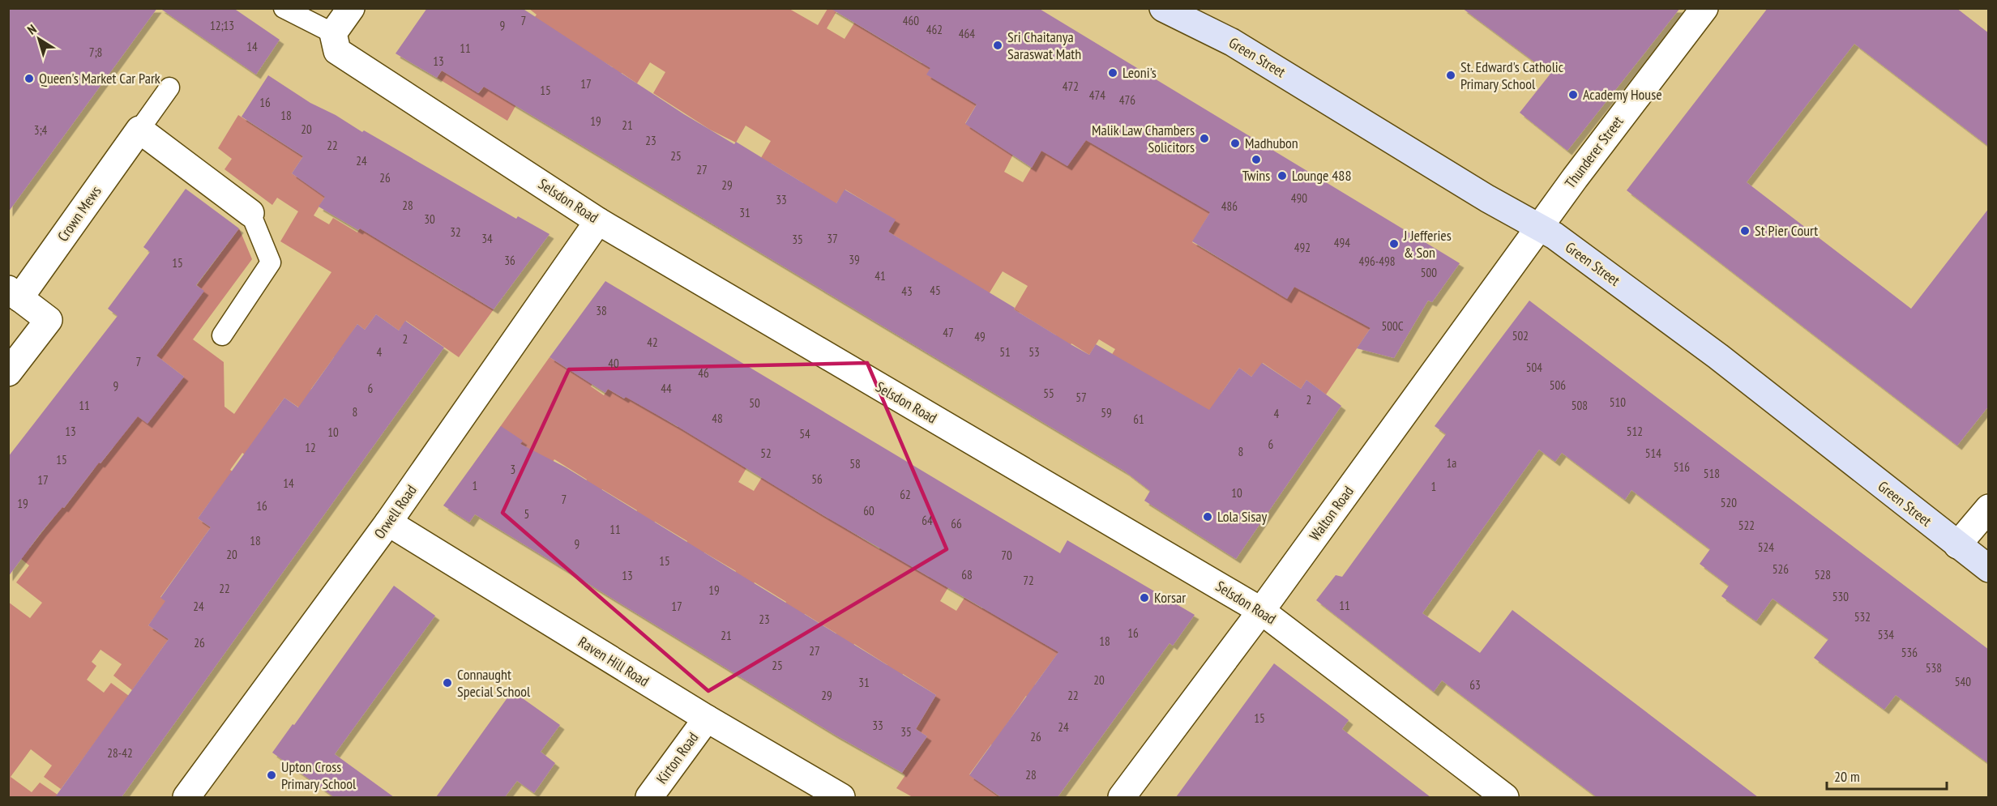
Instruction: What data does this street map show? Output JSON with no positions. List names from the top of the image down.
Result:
{
  "streets": {
    "main road": ["Green Street"],
    "street": [
      "Thunderer Street",
      "Selsdon Road",
      "Crown Mews",
      "Orwell Road",
      "Walton Road",
      "Raven Hill Road",
      "Kirton Road"
    ]
  },
  "crossings": [
    ["Green Street", "Thunderer Street"],
    ["Green Street", "Walton Road"],
    ["Thunderer Street", "Walton Road"],
    ["Selsdon Road", "Orwell Road"],
    ["Selsdon Road", "Walton Road"],
    ["Orwell Road", "Raven Hill Road"],
    ["Raven Hill Road", "Kirton Road"]
  ],
  "places": [
    "Sri Chaitanya Saraswat Math",
    "Leoni's",
    "St. Edward's Catholic Primary School",
    "Queen's Market Car Park",
    "Academy House",
    "Malik Law Chambers Solicitors",
    "Madhubon",
    "Twins",
    "Lounge 488",
    "St Pier Court",
    "J Jefferies & Son",
    "Lola Sisay",
    "Korsar",
    "Connaught Special School",
    "Upton Cross Primary School"
  ],
  "house_numbers": [
    "7",
    "460",
    "12;13",
    "9",
    "462",
    "464",
    "14",
    "11",
    "7;8",
    "13",
    "17",
    "472",
    "15",
    "474",
    "476",
    "16",
    "18",
    "19",
    "21",
    "20",
    "3;4",
    "23",
    "22",
    "25",
    "24",
    "27",
    "26",
    "29",
    "490",
    "33",
    "28",
    "486",
    "31",
    "30",
    "32",
    "34",
    "37",
    "35",
    "494",
    "492",
    "39",
    "36",
    "496-498",
    "15",
    "500",
    "41",
    "45",
    "43",
    "38",
    "500C",
    "47",
    "502",
    "49",
    "2",
    "42",
    "4",
    "51",
    "53",
    "7",
    "40",
    "504",
    "46",
    "506",
    "9",
    "6",
    "44",
    "55",
    "57",
    "2",
    "510",
    "50",
    "11",
    "508",
    "8",
    "59",
    "4",
    "48",
    "61",
    "13",
    "512",
    "10",
    "54",
    "6",
    "12",
    "8",
    "52",
    "514",
    "15",
    "1a",
    "58",
    "516",
    "3",
    "518",
    "56",
    "17",
    "14",
    "1",
    "1",
    "10",
    "62",
    "7",
    "520",
    "19",
    "16",
    "60",
    "5",
    "64",
    "66",
    "522",
    "11",
    "18",
    "9",
    "524",
    "20",
    "70",
    "15",
    "526",
    "68",
    "528",
    "13",
    "72",
    "22",
    "19",
    "530",
    "11",
    "24",
    "17",
    "532",
    "23",
    "16",
    "534",
    "21",
    "18",
    "26",
    "27",
    "536",
    "25",
    "538",
    "20",
    "540",
    "31",
    "63",
    "29",
    "22",
    "15",
    "33",
    "24",
    "35",
    "26",
    "28-42",
    "28"
  ],
  "scale_bar": "20 m",
  "north": "top left"
}
